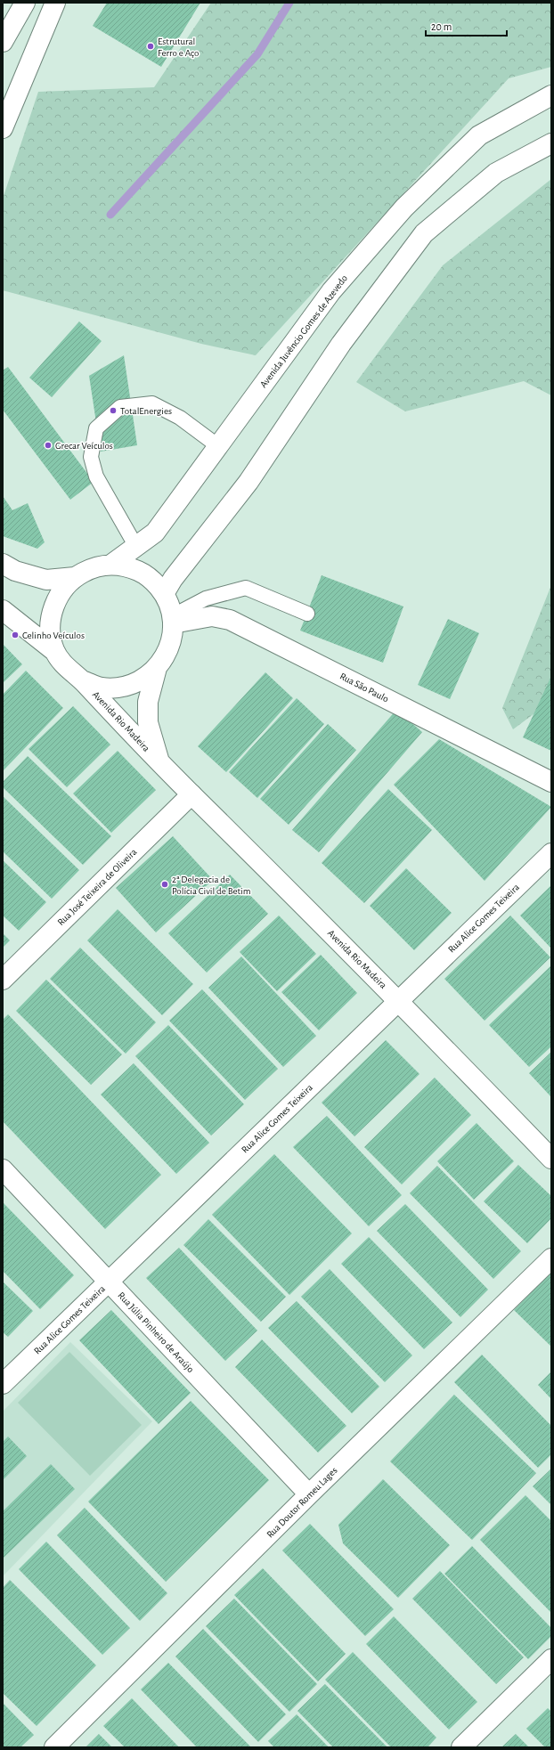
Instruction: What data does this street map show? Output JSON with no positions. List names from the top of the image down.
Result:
{
  "streets": {
    "main road": [
      "Avenida Juvêncio Gomes de Azevedo",
      "Rua São Paulo",
      "Avenida Rio Madeira",
      "Rua José Teixeira de Oliveira",
      "Rua Alice Gomes Teixeira",
      "Rua Júlia Pinheiro de Araújo",
      "Rua Doutor Romeu Lages"
    ]
  },
  "crossings": [
    ["Avenida Juvêncio Gomes de Azevedo", "Rua São Paulo"],
    ["Avenida Juvêncio Gomes de Azevedo", "Avenida Rio Madeira"],
    ["Rua São Paulo", "Avenida Rio Madeira"],
    ["Avenida Rio Madeira", "Rua José Teixeira de Oliveira"],
    ["Avenida Rio Madeira", "Rua Alice Gomes Teixeira"],
    ["Rua Alice Gomes Teixeira", "Rua Júlia Pinheiro de Araújo"],
    ["Rua Júlia Pinheiro de Araújo", "Rua Doutor Romeu Lages"]
  ],
  "places": [
    "Estrutural Ferro e Aço",
    "TotalEnergies",
    "Grecar Veículos",
    "Celinho Veículos",
    "2ª Delegacia de Polícia Civil de Betim"
  ],
  "scale_bar": "20 m"
}
